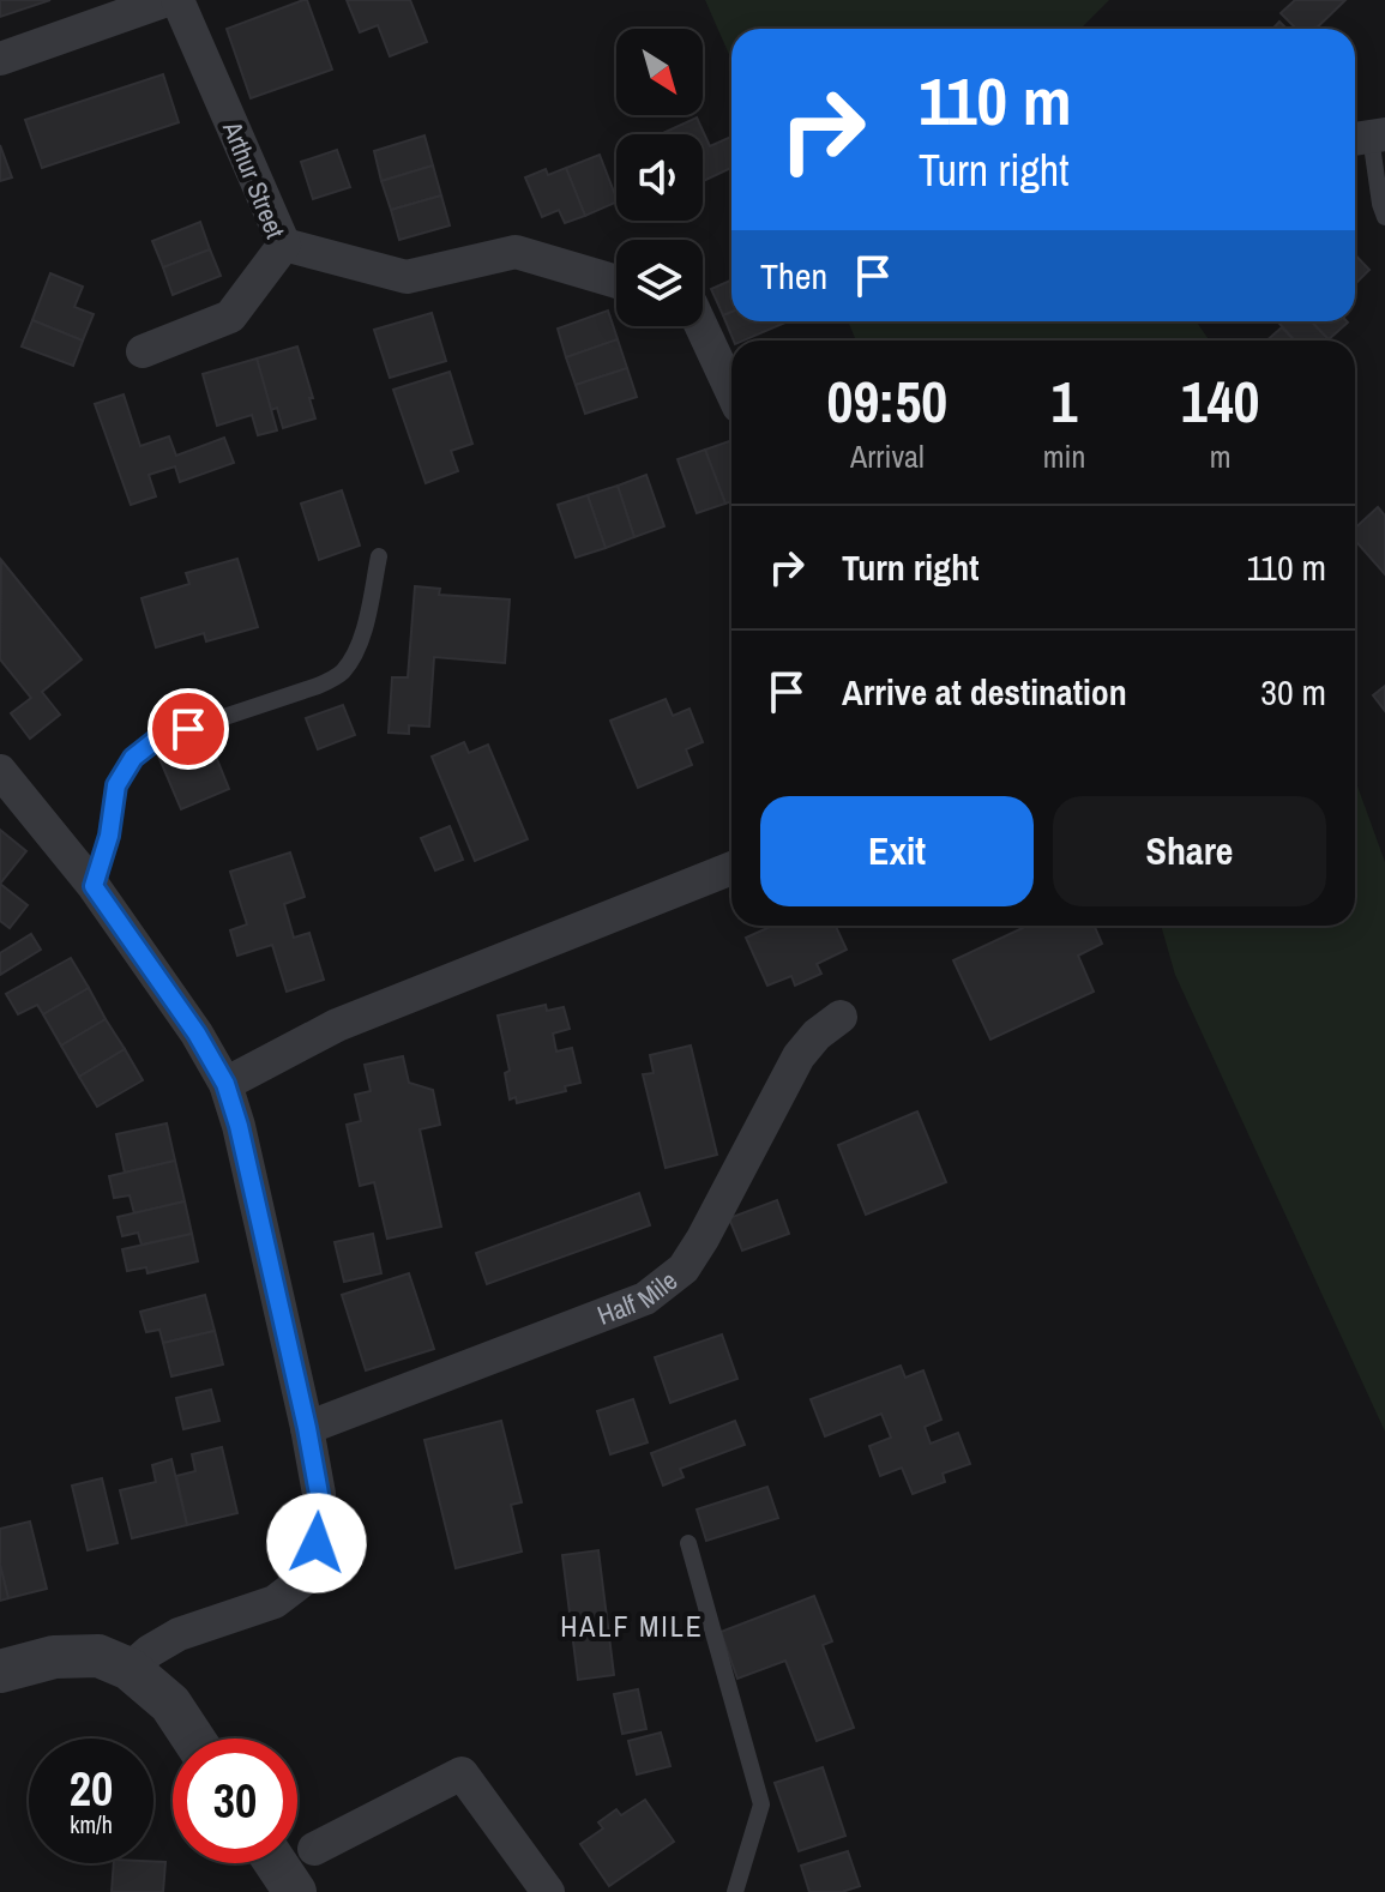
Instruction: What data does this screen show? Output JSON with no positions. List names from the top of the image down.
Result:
{
  "streets": {
    "street": ["Arthur Street", "Half Mile"]
  },
  "districts": ["HALF MILE"],
  "north": "bottom right",
  "page": {
    "turn": ["110 m", "Turn right"],
    "then": "Then",
    "eta": [
      "09:50",
      "Arrival",
      "1",
      "min",
      "140",
      "m"
    ],
    "list": [
      {
        "name": "Turn right",
        "value": "110 m"
      },
      {
        "name": "Arrive at destination",
        "value": "30 m"
      }
    ],
    "buttons": ["Exit", "Share"],
    "speed": "20 km/h",
    "limit": "30"
  }
}
